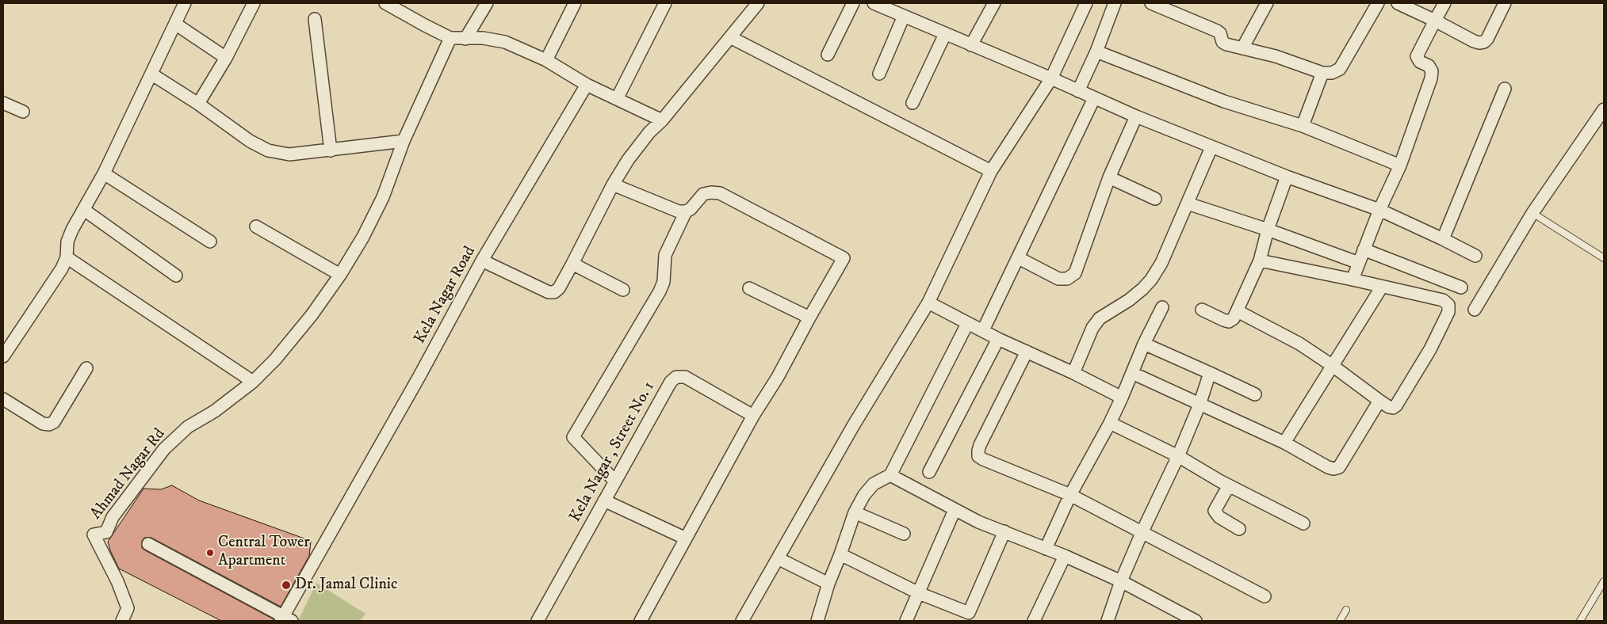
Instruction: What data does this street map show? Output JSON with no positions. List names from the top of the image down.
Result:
{
  "streets": {
    "street": ["Kela Nagar Road", "Kela Nagar , Street No. 1", "Ahmad Nagar Rd"]
  },
  "places": ["Central Tower Apartment", "Dr. Jamal Clinic"]
}
